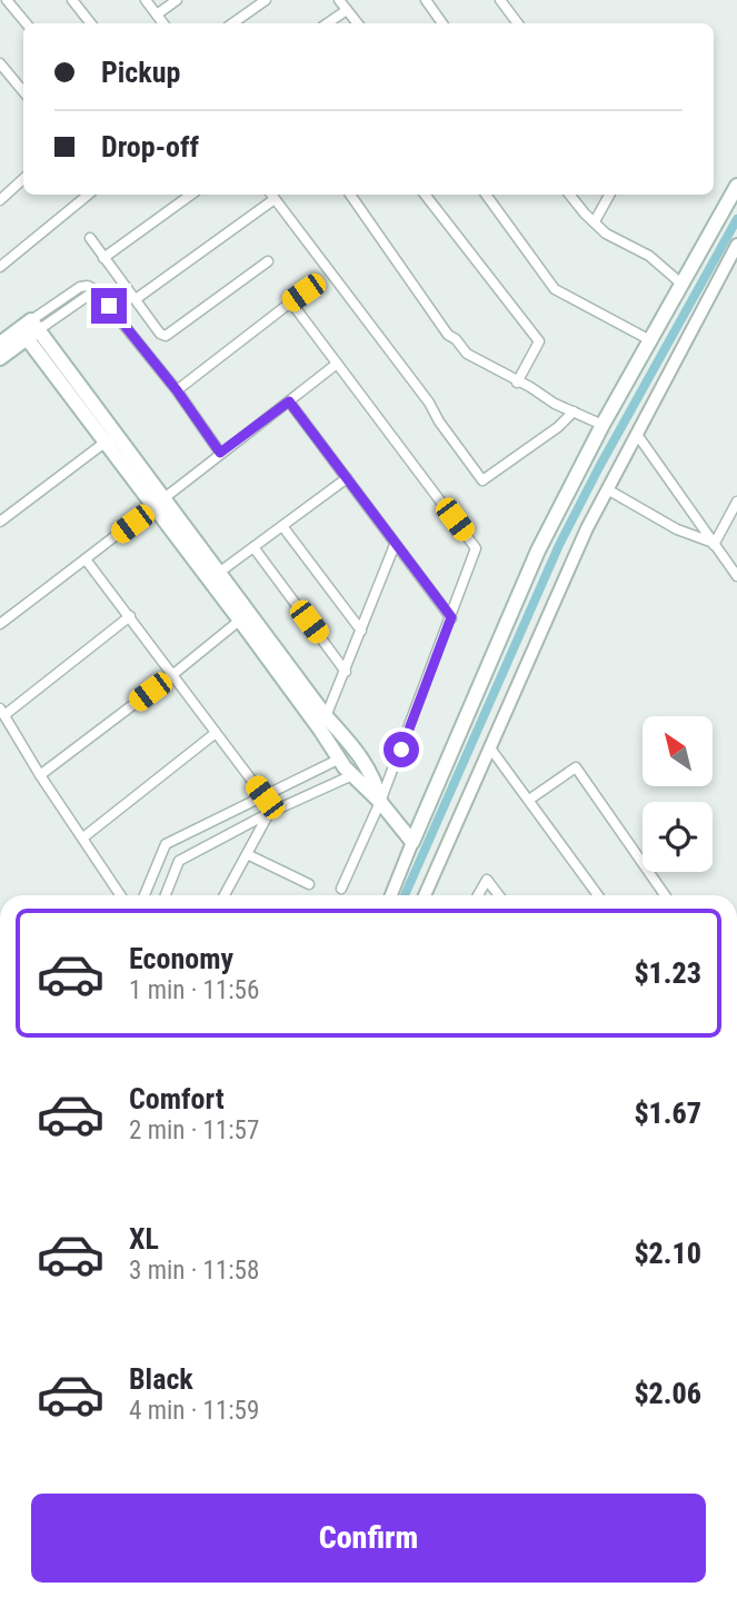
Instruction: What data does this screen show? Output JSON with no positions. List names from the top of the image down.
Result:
{
  "north": "top left",
  "page": {
    "banner": ["Pickup", "Drop-off"],
    "list": [
      {
        "name": "Economy",
        "note": "1 min · 11:56",
        "value": "$1.23"
      },
      {
        "name": "Comfort",
        "note": "2 min · 11:57",
        "value": "$1.67"
      },
      {
        "name": "XL",
        "note": "3 min · 11:58",
        "value": "$2.10"
      },
      {
        "name": "Black",
        "note": "4 min · 11:59",
        "value": "$2.06"
      }
    ],
    "buttons": "Confirm"
  }
}
